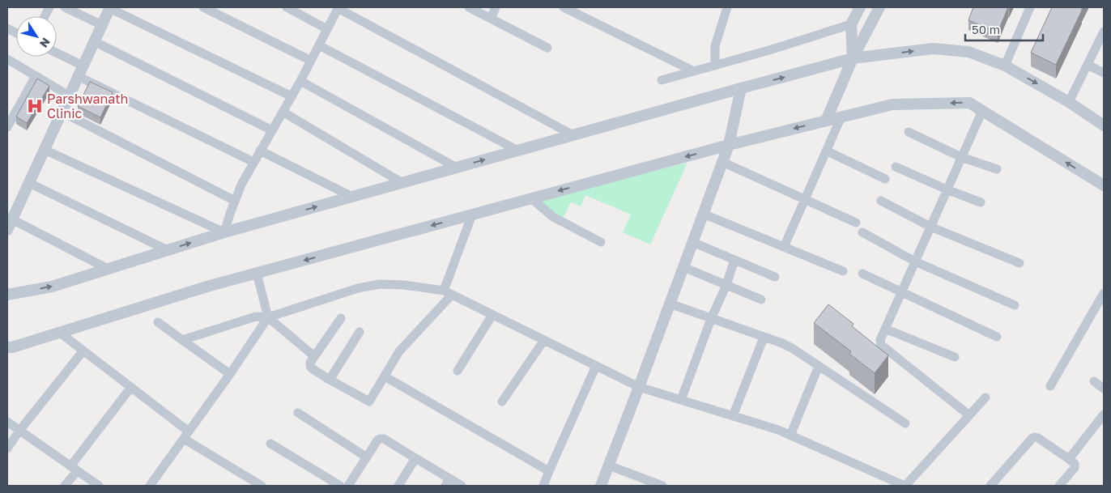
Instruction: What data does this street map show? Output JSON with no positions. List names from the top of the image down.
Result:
{
  "places": {
    "hospital": ["Parshwanath Clinic"]
  },
  "scale_bar": "50 m",
  "north": "bottom right"
}
